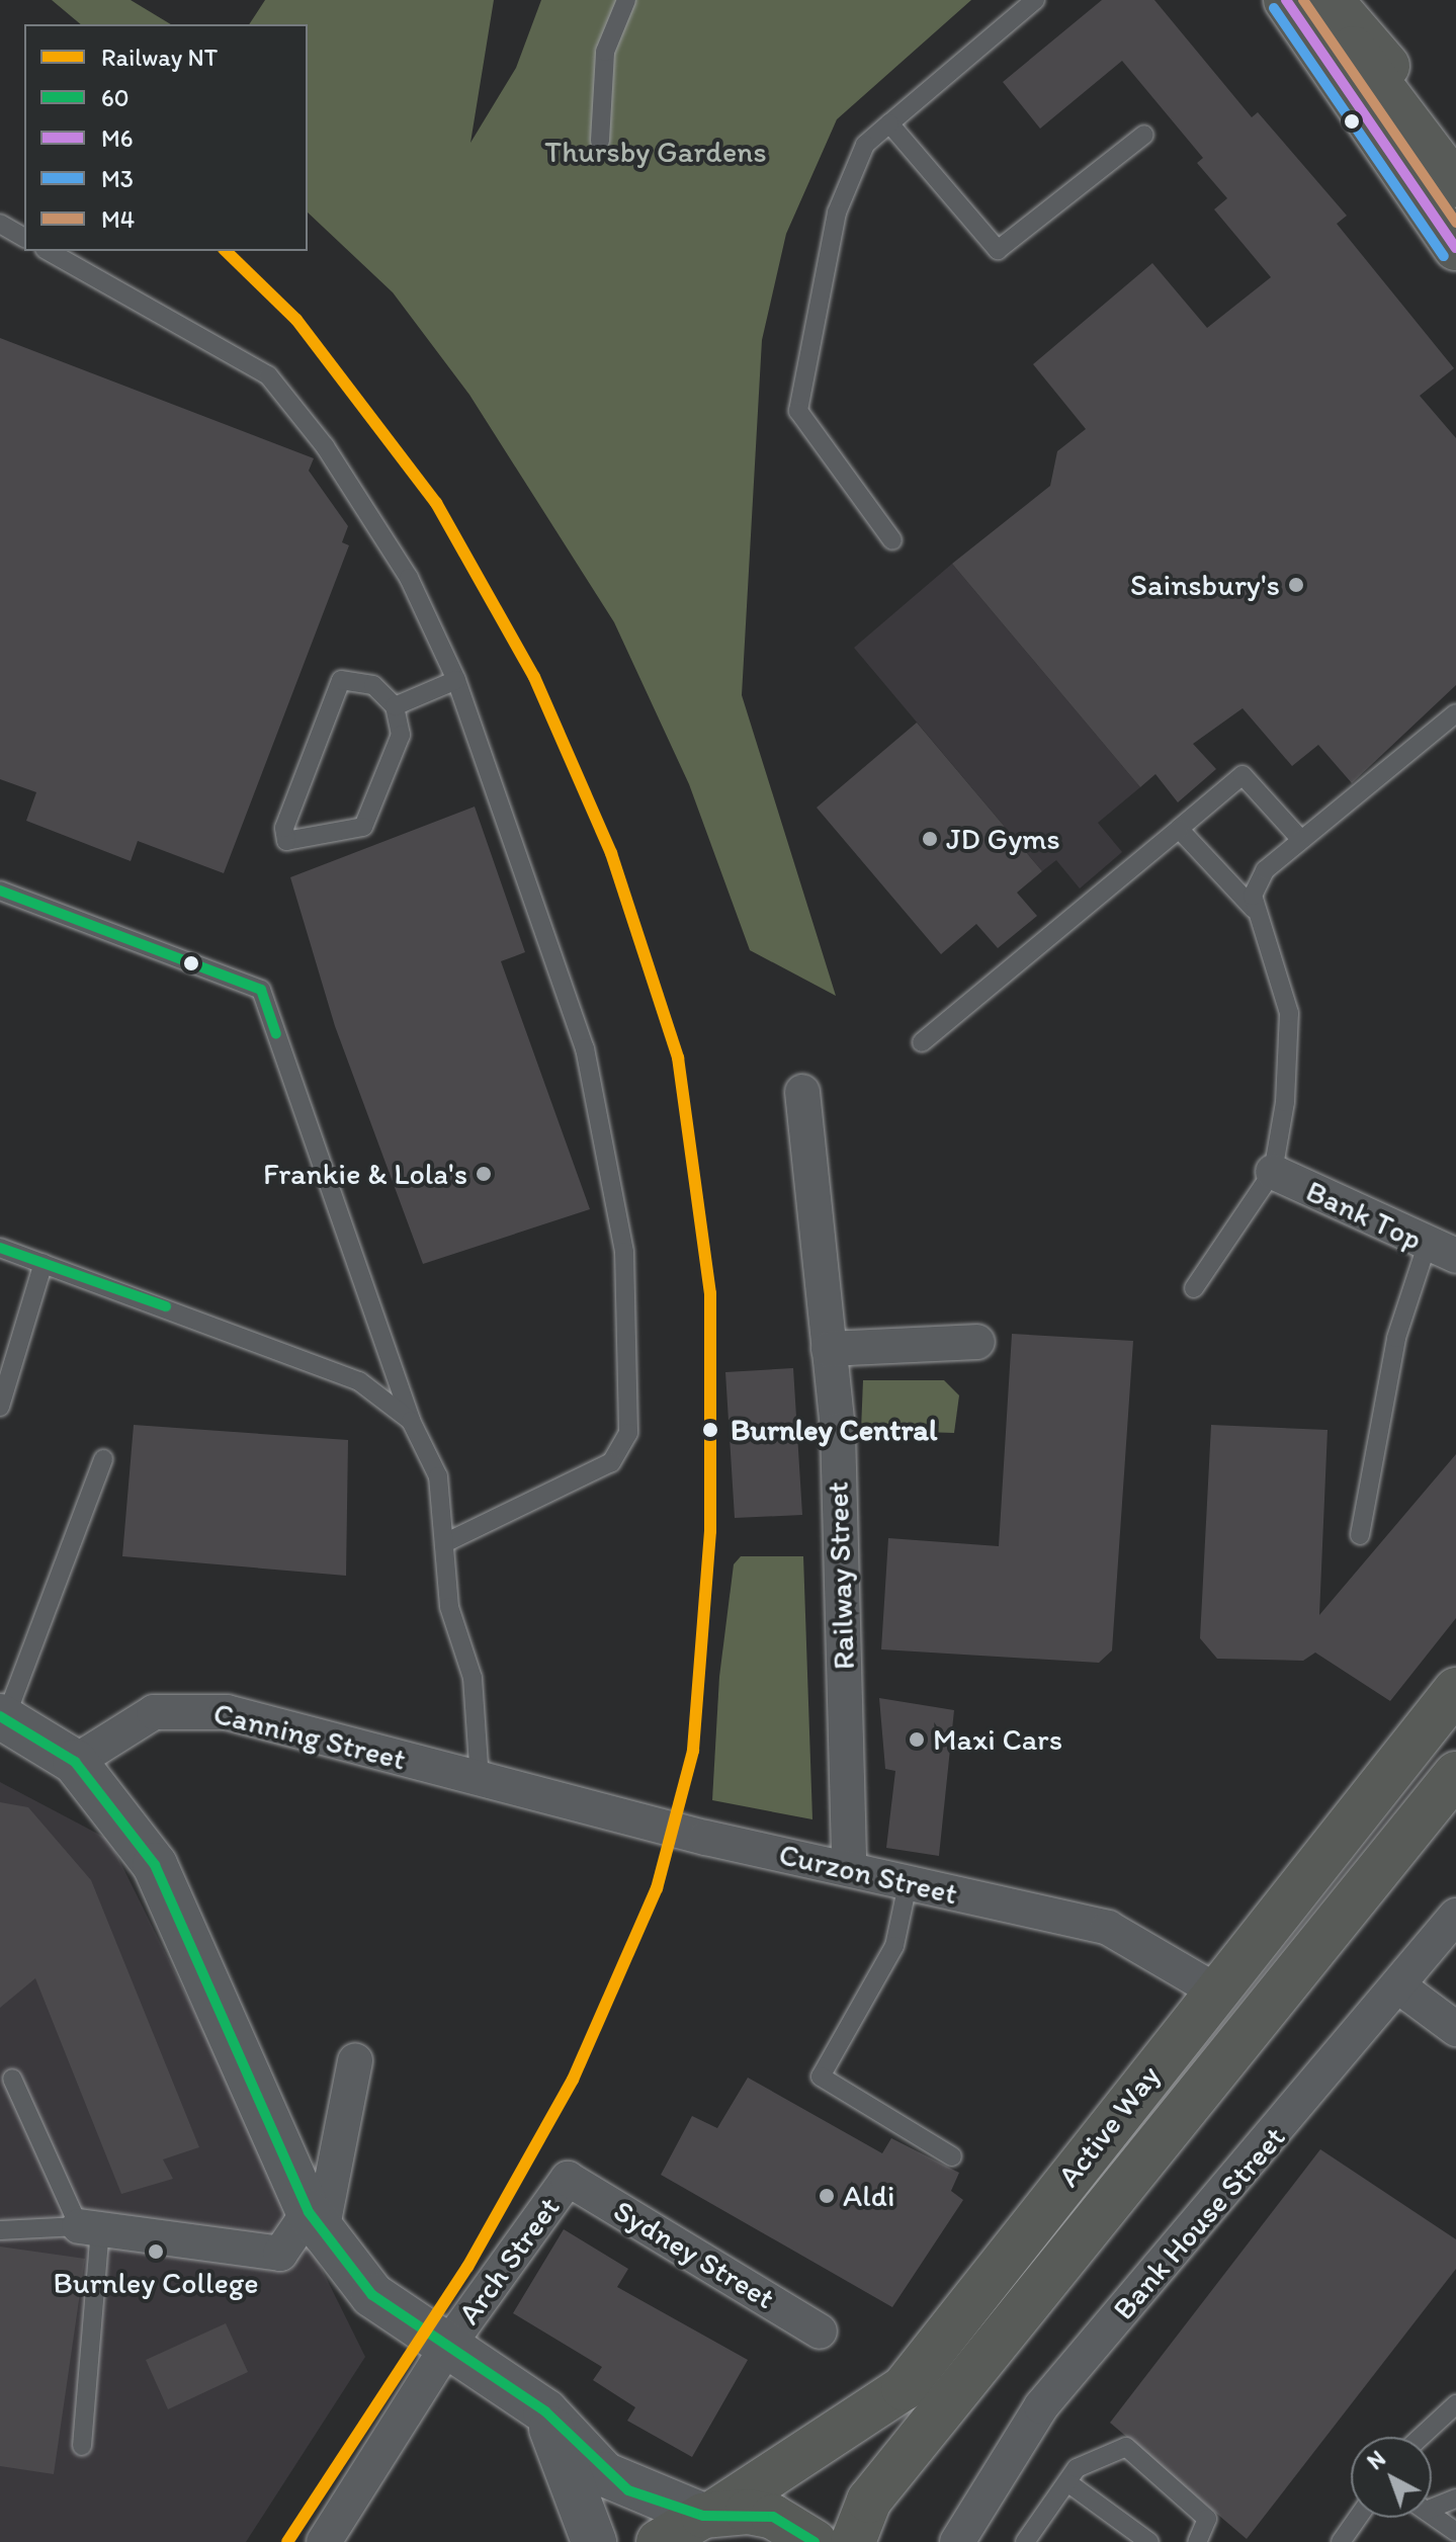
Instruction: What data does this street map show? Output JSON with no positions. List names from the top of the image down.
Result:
{
  "streets": {
    "main road": ["Active Way"],
    "street": [
      "Bank Top",
      "Railway Street",
      "Canning Street",
      "Curzon Street",
      "Bank House Street",
      "Sydney Street",
      "Arch Street"
    ]
  },
  "crossings": [
    ["Railway Street", "Curzon Street"],
    ["Canning Street", "Curzon Street"],
    ["Curzon Street", "Active Way"],
    ["Sydney Street", "Arch Street"]
  ],
  "parks": ["Thursby Gardens"],
  "places": [
    "Sainsbury's",
    "JD Gyms",
    "Frankie & Lola's",
    "Burnley Central",
    "Maxi Cars",
    "Aldi",
    "Burnley College"
  ],
  "lines": [
    "transit line M6",
    "transit line M4",
    "transit line M3",
    "rail line NT",
    "transit line 60"
  ],
  "legend": [
    "Railway NT",
    "60",
    "M6",
    "M3",
    "M4"
  ],
  "north": "top left"
}
